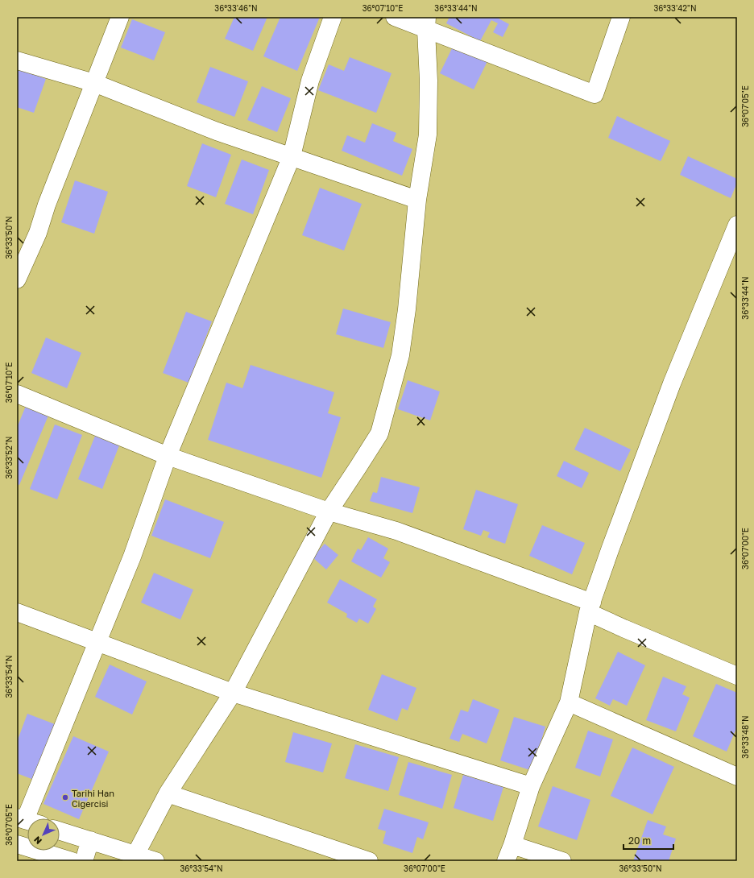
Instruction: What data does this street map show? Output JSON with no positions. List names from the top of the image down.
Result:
{
  "places": ["Tarihi Han Ciğercisi"],
  "scale_bar": "20 m",
  "north": "bottom left",
  "coordinates": [
    "36°33'46\"N",
    "36°07'10\"E",
    "36°33'44\"N",
    "36°33'42\"N",
    "36°07'05\"E",
    "36°33'50\"N",
    "36°33'52\"N",
    "36°07'00\"E",
    "36°33'54\"N",
    "36°33'48\"N"
  ]
}
